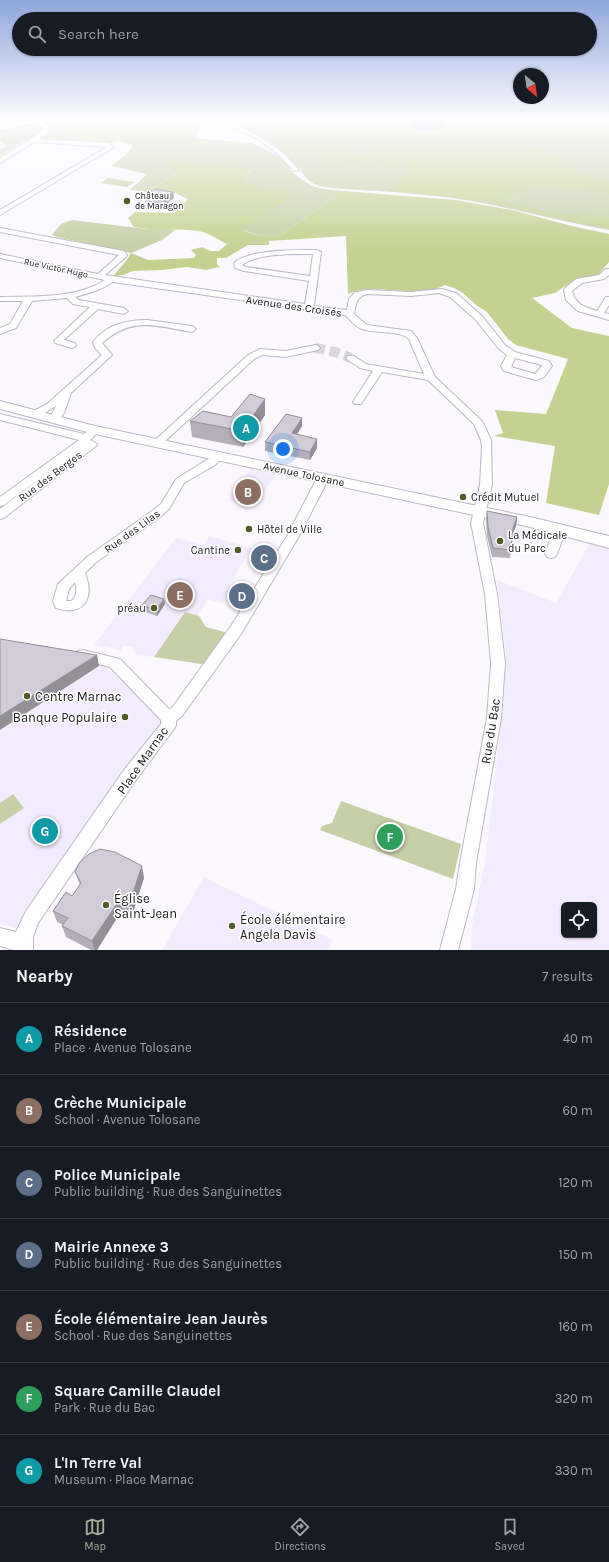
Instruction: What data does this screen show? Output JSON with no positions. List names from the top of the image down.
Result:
{
  "streets": {
    "main road": ["Avenue Tolosane"],
    "street": [
      "Rue Victor Hugo",
      "Avenue des Croisés",
      "Rue des Berges",
      "Rue des Lilas",
      "Rue du Bac",
      "Place Marnac"
    ]
  },
  "crossings": [
    ["Rue Victor Hugo", "Avenue des Croisés"],
    ["Avenue des Croisés", "Avenue Tolosane"],
    ["Avenue des Croisés", "Rue du Bac"],
    ["Avenue Tolosane", "Rue des Berges"],
    ["Avenue Tolosane", "Rue des Lilas"],
    ["Avenue Tolosane", "Rue du Bac"]
  ],
  "places": [
    "Château de Maragon",
    "Crédit Mutuel",
    "Hôtel de Ville",
    "La Médicale du Parc",
    "Cantine",
    "préau",
    "Centre Marnac",
    "Banque Populaire",
    "Église Saint-Jean",
    "École élémentaire Angela Davis"
  ],
  "north": "bottom right",
  "page": {
    "search": "Search here",
    "pins": [
      "A",
      "B",
      "C",
      "E",
      "D",
      "G",
      "F"
    ],
    "heading": ["Nearby", "7 results"],
    "list": [
      {
        "mark": "A",
        "name": "Résidence",
        "note": "Place · Avenue Tolosane",
        "value": "40 m"
      },
      {
        "mark": "B",
        "name": "Crèche Municipale",
        "note": "School · Avenue Tolosane",
        "value": "60 m"
      },
      {
        "mark": "C",
        "name": "Police Municipale",
        "note": "Public building · Rue des Sanguinettes",
        "value": "120 m"
      },
      {
        "mark": "D",
        "name": "Mairie Annexe 3",
        "note": "Public building · Rue des Sanguinettes",
        "value": "150 m"
      },
      {
        "mark": "E",
        "name": "École élémentaire Jean Jaurès",
        "note": "School · Rue des Sanguinettes",
        "value": "160 m"
      },
      {
        "mark": "F",
        "name": "Square Camille Claudel",
        "note": "Park · Rue du Bac",
        "value": "320 m"
      },
      {
        "mark": "G",
        "name": "L'In Terre Val",
        "note": "Museum · Place Marnac",
        "value": "330 m"
      }
    ],
    "nav": ["Map", "Directions", "Saved"]
  }
}
